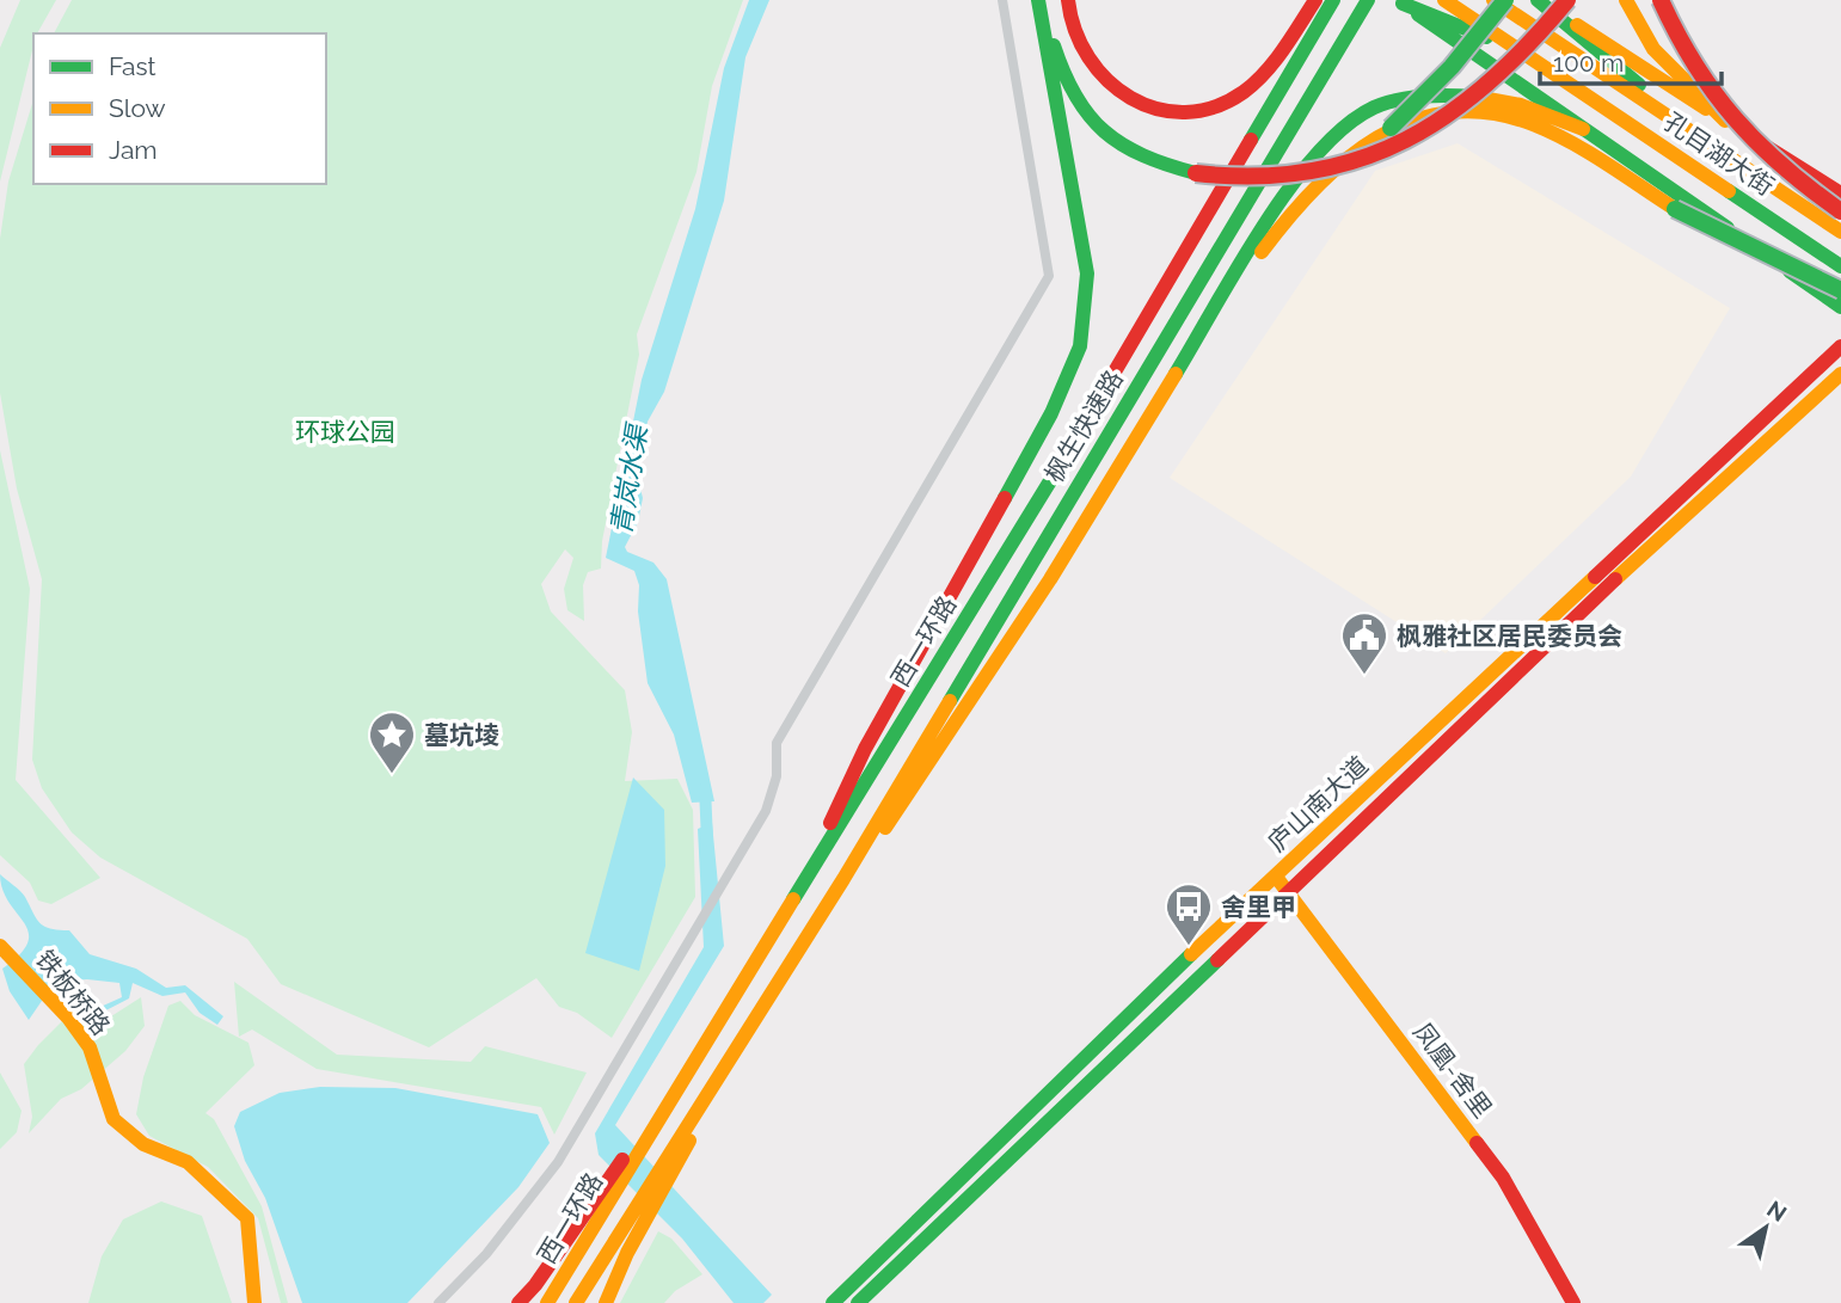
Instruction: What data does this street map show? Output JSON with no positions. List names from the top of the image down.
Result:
{
  "streets": {
    "main road": [
      "孔目湖大街",
      "枫生快速路",
      "西一环路",
      "庐山南大道",
      "铁板桥路",
      "凤凰-舍里"
    ]
  },
  "crossings": [
    ["枫生快速路", "西一环路"],
    ["庐山南大道", "凤凰-舍里"]
  ],
  "water": ["青岚水渠"],
  "parks": ["环球公园"],
  "places": {
    "public building": ["枫雅社区居民委员会"],
    "place": ["墓坑堎"],
    "bus stop": ["舍里甲"]
  },
  "legend": ["Fast", "Slow", "Jam"],
  "scale_bar": "100 m",
  "north": "top right"
}
